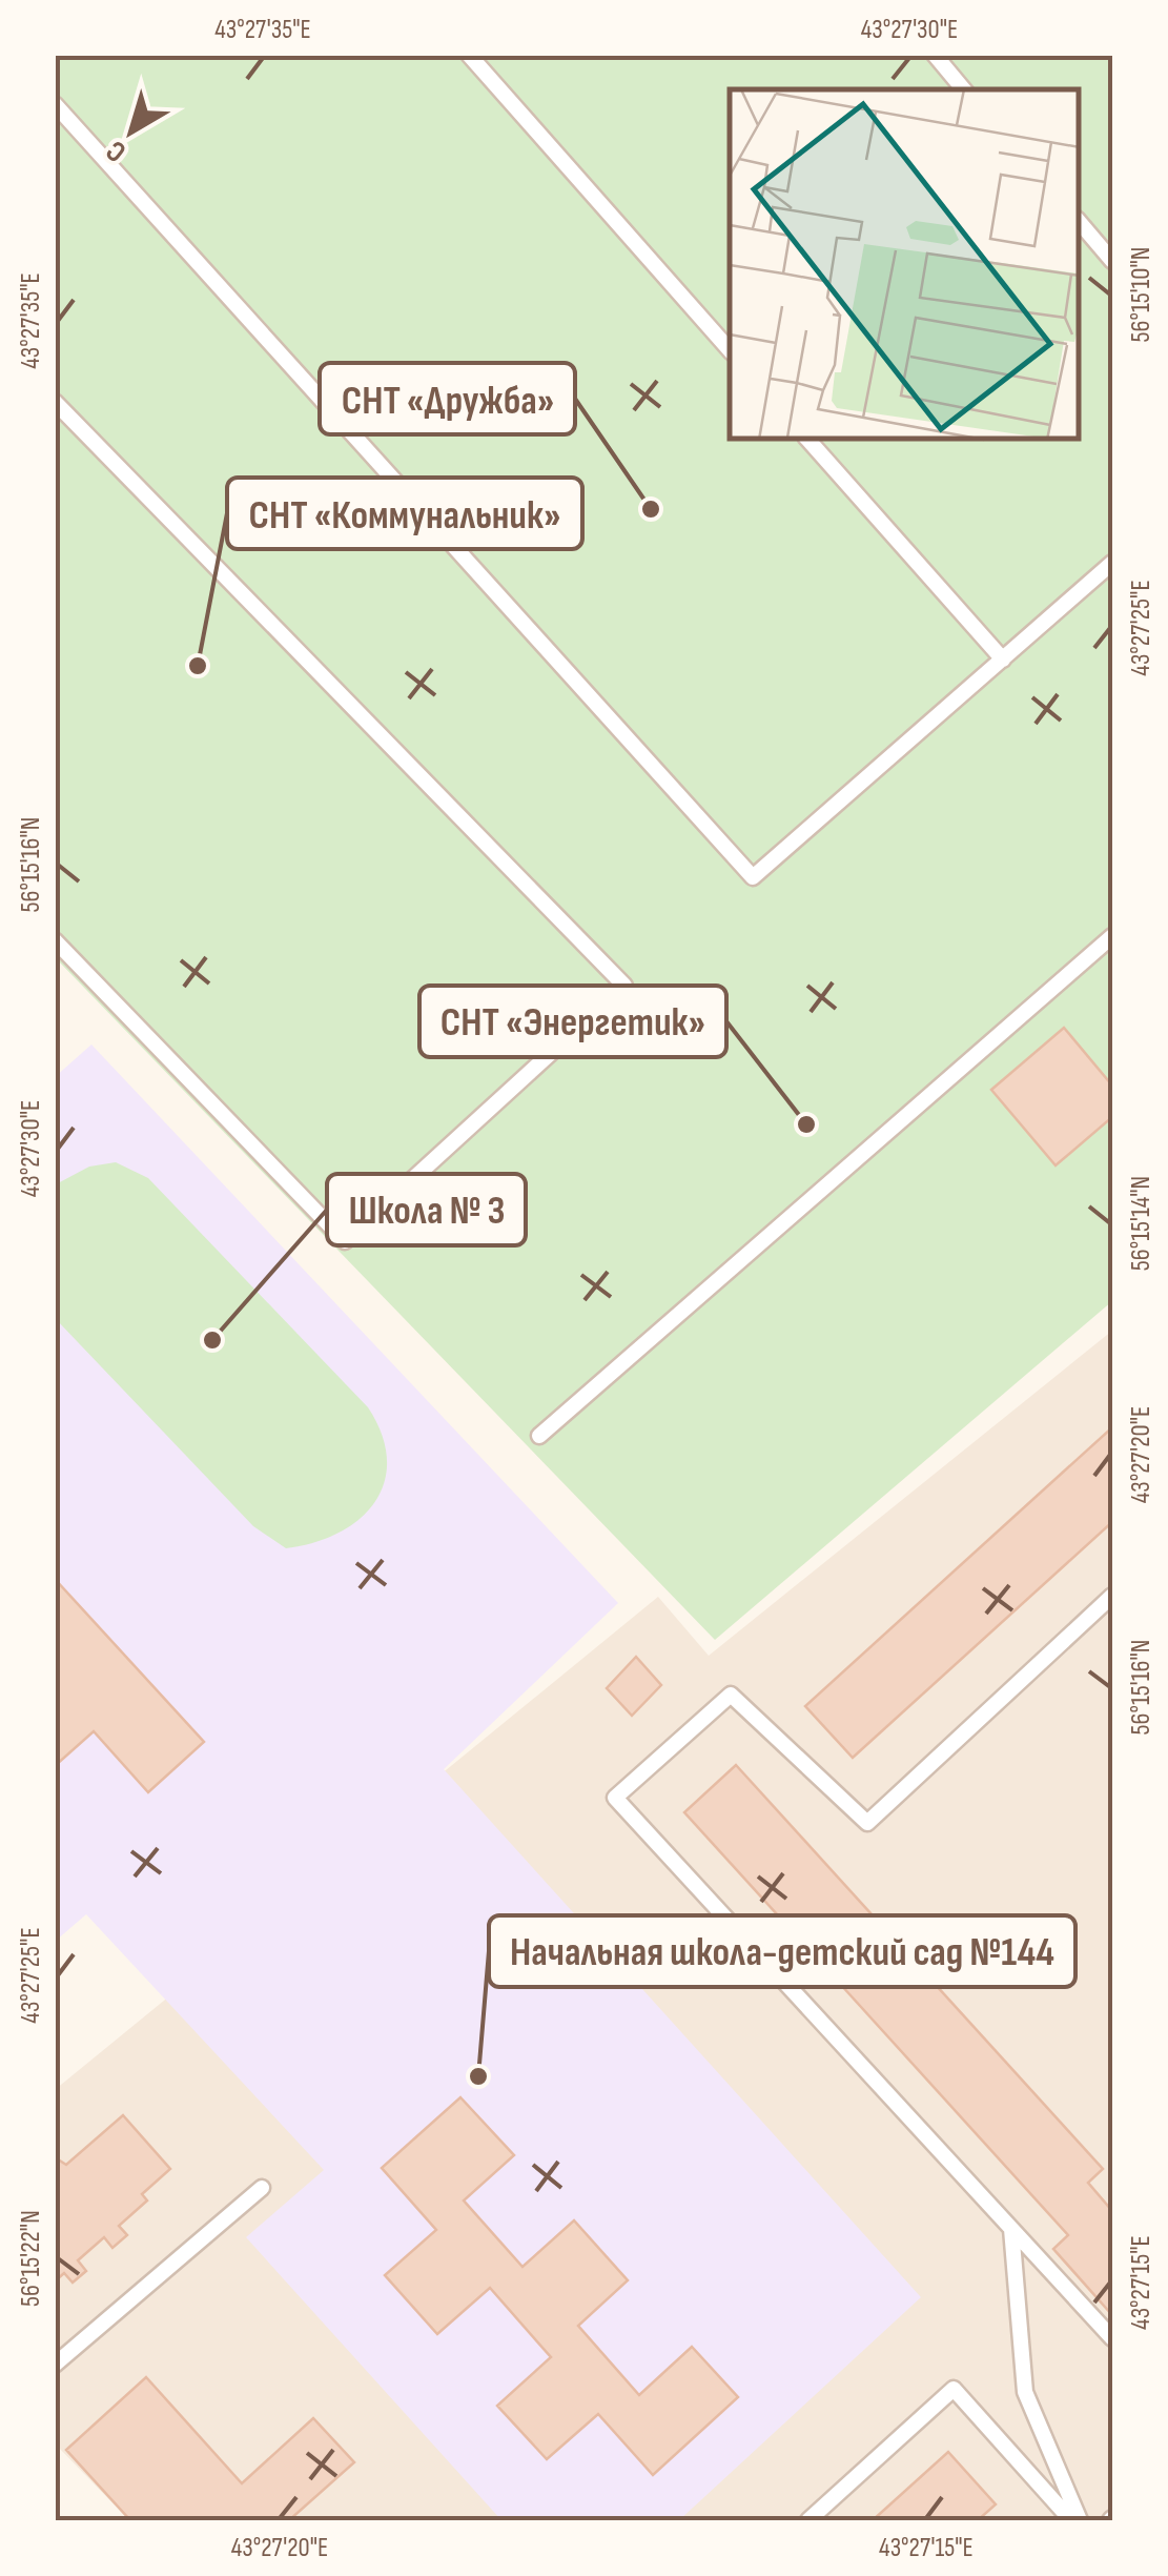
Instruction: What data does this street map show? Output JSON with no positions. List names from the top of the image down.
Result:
{
  "places": [
    "СНТ «Дружба»",
    "СНТ «Коммунальник»",
    "СНТ «Энергетик»",
    "Школа № 3",
    "Начальная школа-детский сад №144"
  ],
  "north": "bottom left",
  "coordinates": [
    "43°27'35\"E",
    "43°27'30\"E",
    "56°15'10\"N",
    "43°27'25\"E",
    "56°15'16\"N",
    "56°15'14\"N",
    "43°27'20\"E",
    "56°15'22\"N",
    "43°27'15\"E"
  ]
}
